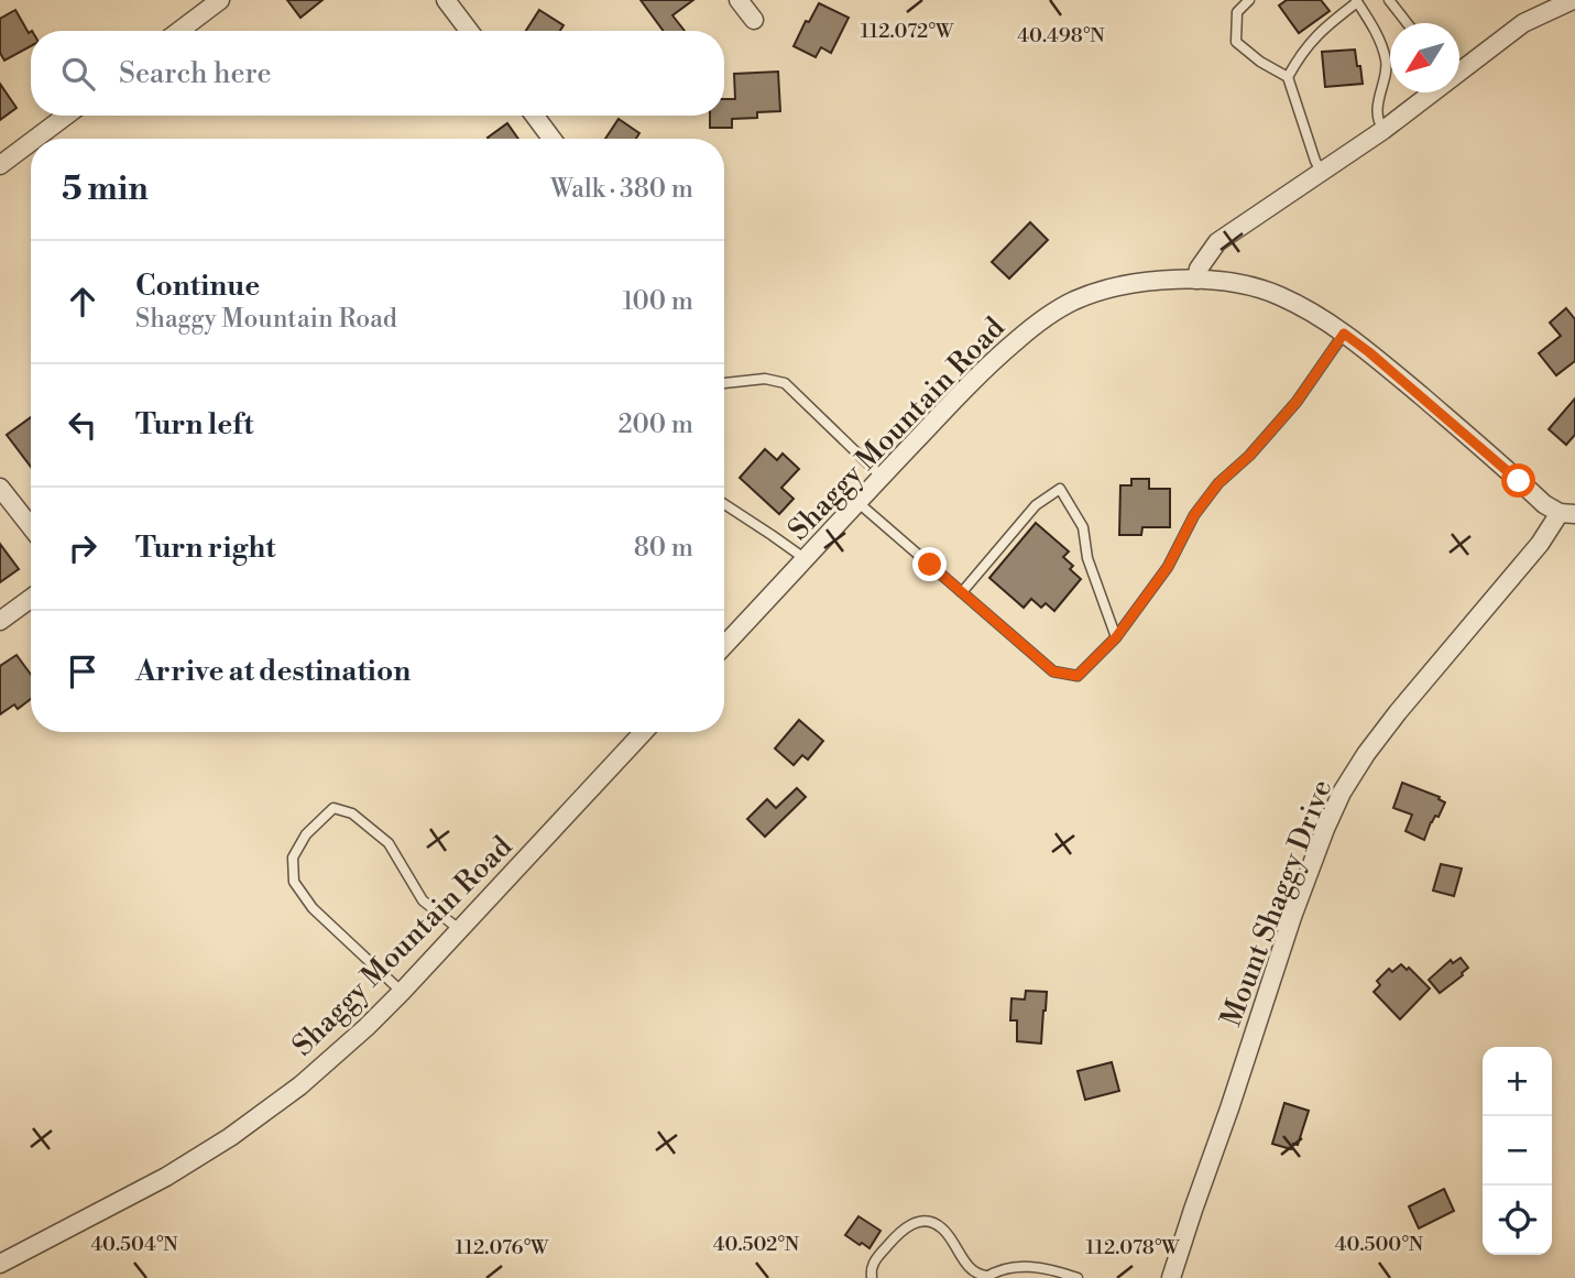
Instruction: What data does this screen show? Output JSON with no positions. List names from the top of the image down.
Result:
{
  "streets": {
    "street": ["Shaggy Mountain Road", "Mount Shaggy Drive"]
  },
  "crossings": [
    ["Shaggy Mountain Road", "Mount Shaggy Drive"]
  ],
  "north": "bottom left",
  "page": {
    "search": "Search here",
    "heading": ["5 min", "Walk · 380 m"],
    "list": [
      ["Continue", "Shaggy Mountain Road", "100 m"],
      ["Turn left", "200 m"],
      ["Turn right", "80 m"],
      "Arrive at destination"
    ],
    "map_buttons": ["+", "−"]
  },
  "coordinates": [
    "112.072°W",
    "40.498°N",
    "40.504°N",
    "40.502°N",
    "40.500°N",
    "112.076°W",
    "112.078°W"
  ]
}
